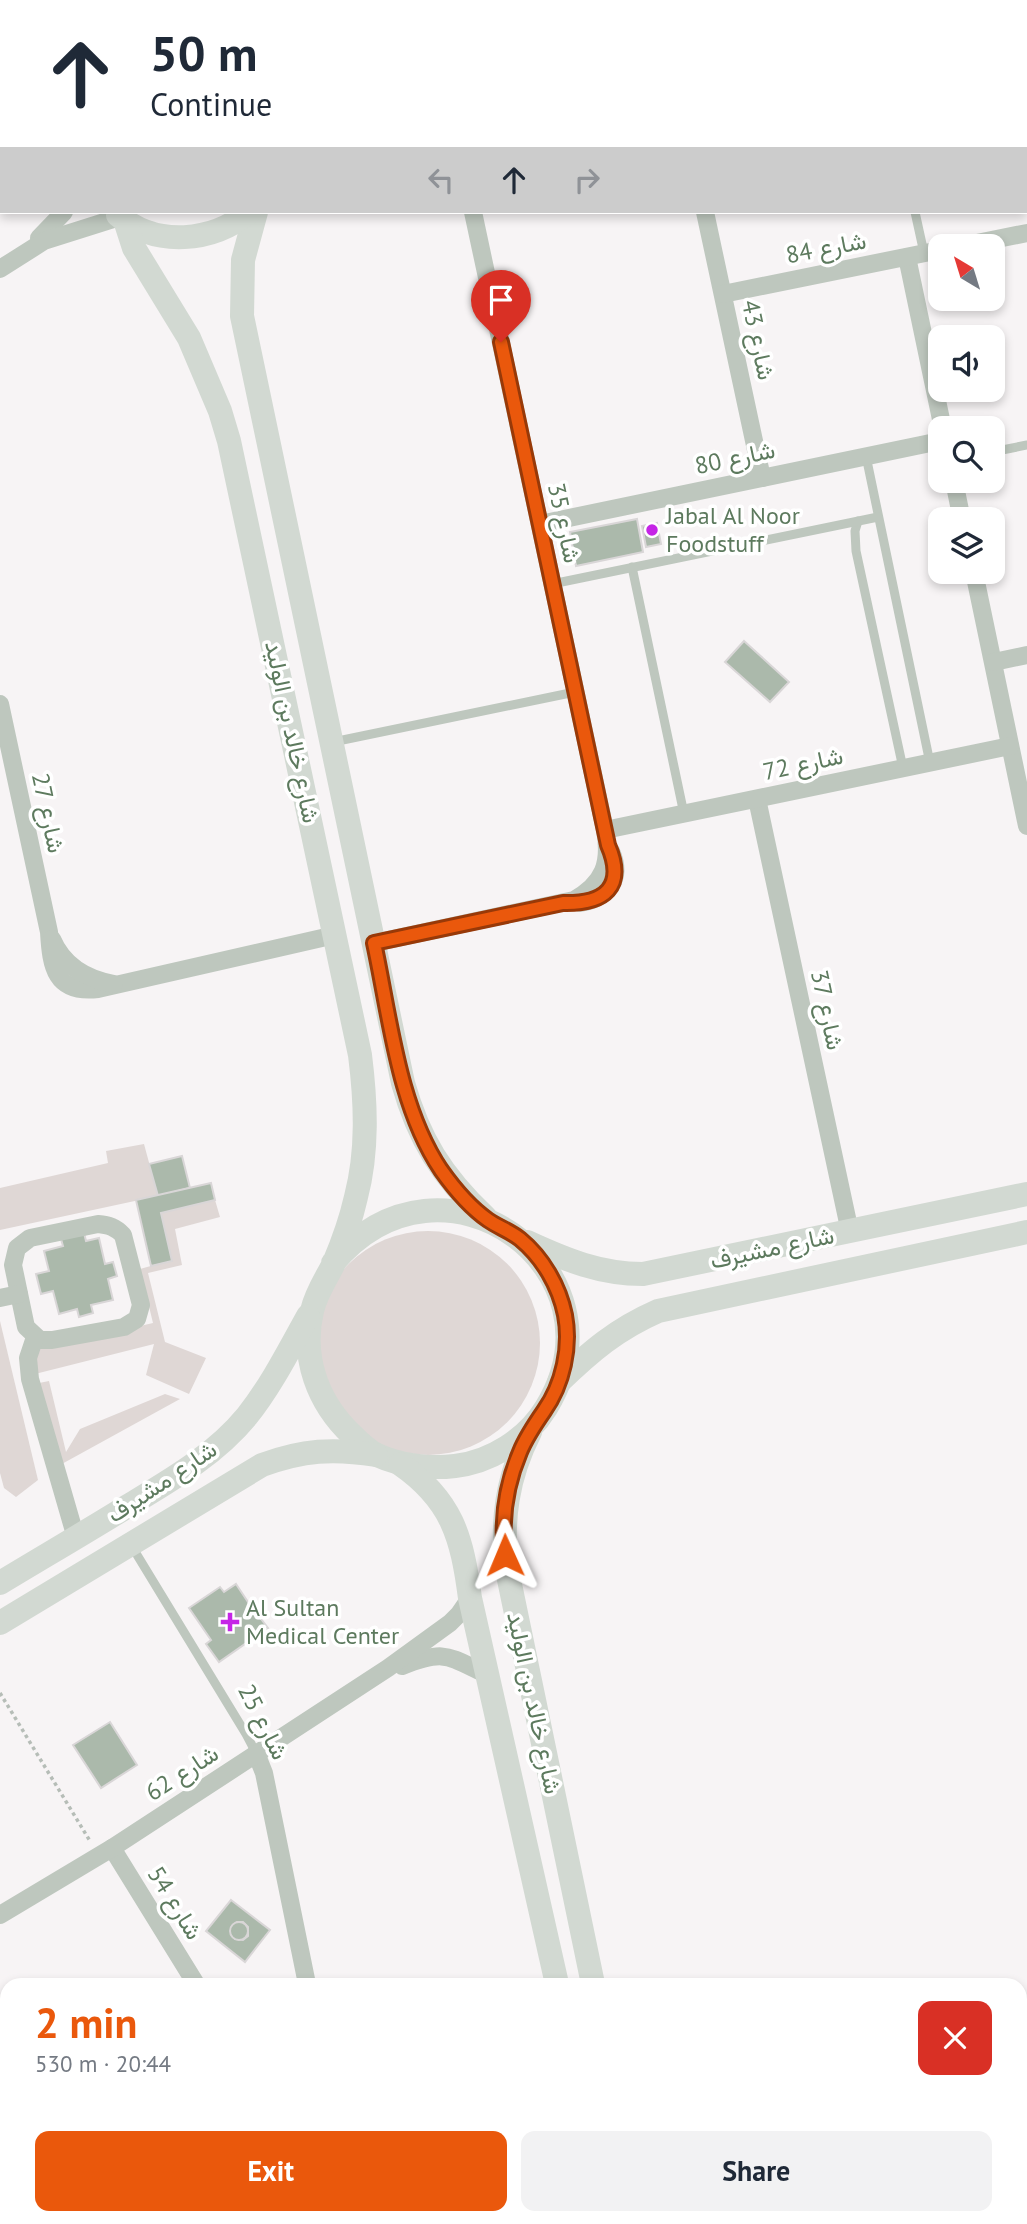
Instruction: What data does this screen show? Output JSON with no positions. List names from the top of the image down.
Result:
{
  "streets": {
    "main road": ["شارع خالد بن الوليد", "شارع مشيرف"],
    "street": [
      "شارع 84",
      "شارع 43",
      "شارع 80",
      "شارع 35",
      "شارع 72",
      "شارع 27",
      "شارع 37",
      "شارع 25",
      "شارع 62",
      "شارع 54"
    ]
  },
  "crossings": [
    ["شارع 84", "شارع 43"],
    ["شارع 43", "شارع 80"],
    ["شارع 80", "شارع 35"],
    ["شارع 35", "شارع 72"],
    ["شارع خالد بن الوليد", "شارع 27"],
    ["شارع خالد بن الوليد", "شارع مشيرف"],
    ["شارع خالد بن الوليد", "شارع 62"],
    ["شارع 72", "شارع 37"],
    ["شارع 37", "شارع مشيرف"],
    ["شارع مشيرف", "شارع 25"],
    ["شارع 25", "شارع 62"],
    ["شارع 62", "شارع 54"]
  ],
  "places": {
    "other": ["Jabal Al Noor Foodstuff"],
    "health": ["Al Sultan Medical Center"]
  },
  "north": "top left",
  "page": {
    "turn": ["50 m", "Continue"],
    "heading": ["2 min", "530 m · 20:44"],
    "buttons": ["Exit", "Share"]
  }
}
